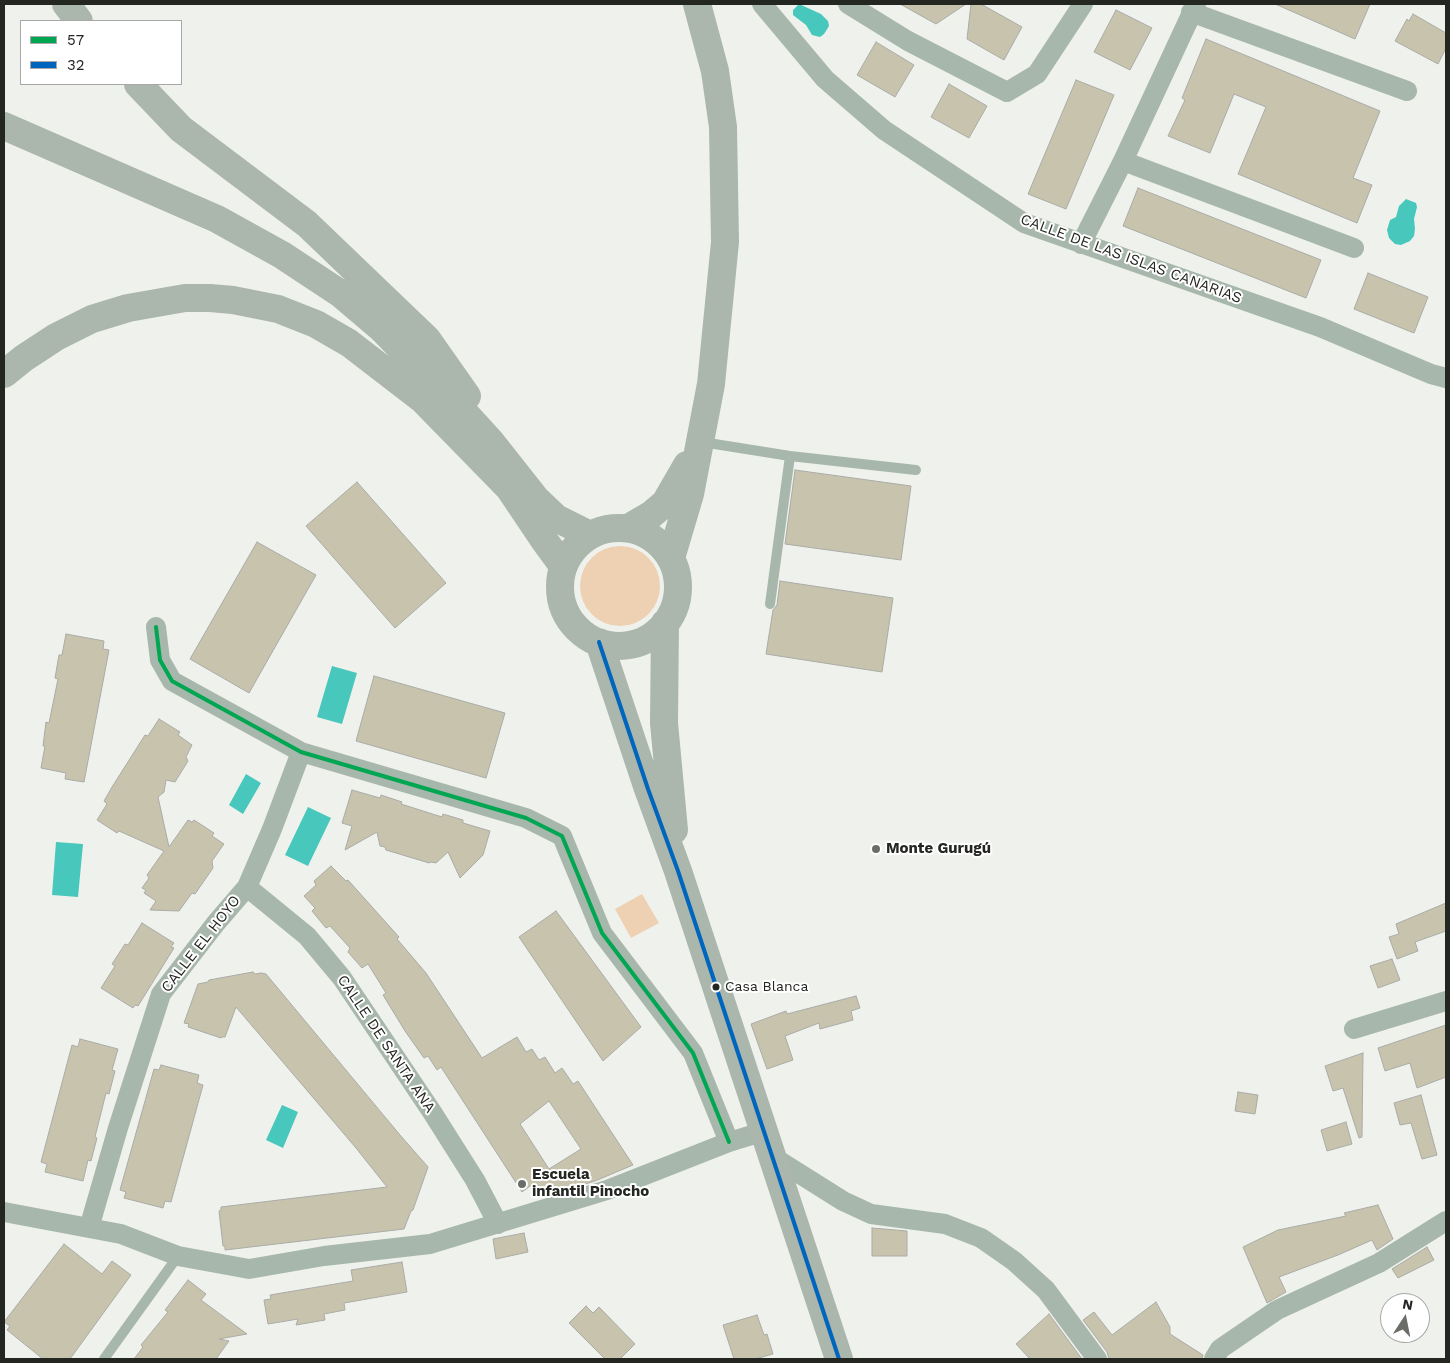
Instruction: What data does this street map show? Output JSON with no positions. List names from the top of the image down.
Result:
{
  "streets": {
    "street": ["CALLE DE LAS ISLAS CANARIAS", "CALLE EL HOYO", "CALLE DE SANTA ANA"]
  },
  "crossings": [
    ["CALLE EL HOYO", "CALLE DE SANTA ANA"]
  ],
  "places": ["Monte Gurugú", "Casa Blanca", "Escuela infantil Pinocho"],
  "lines": ["transit line 57", "transit line 32"],
  "legend": ["57", "32"],
  "north": "top"
}
